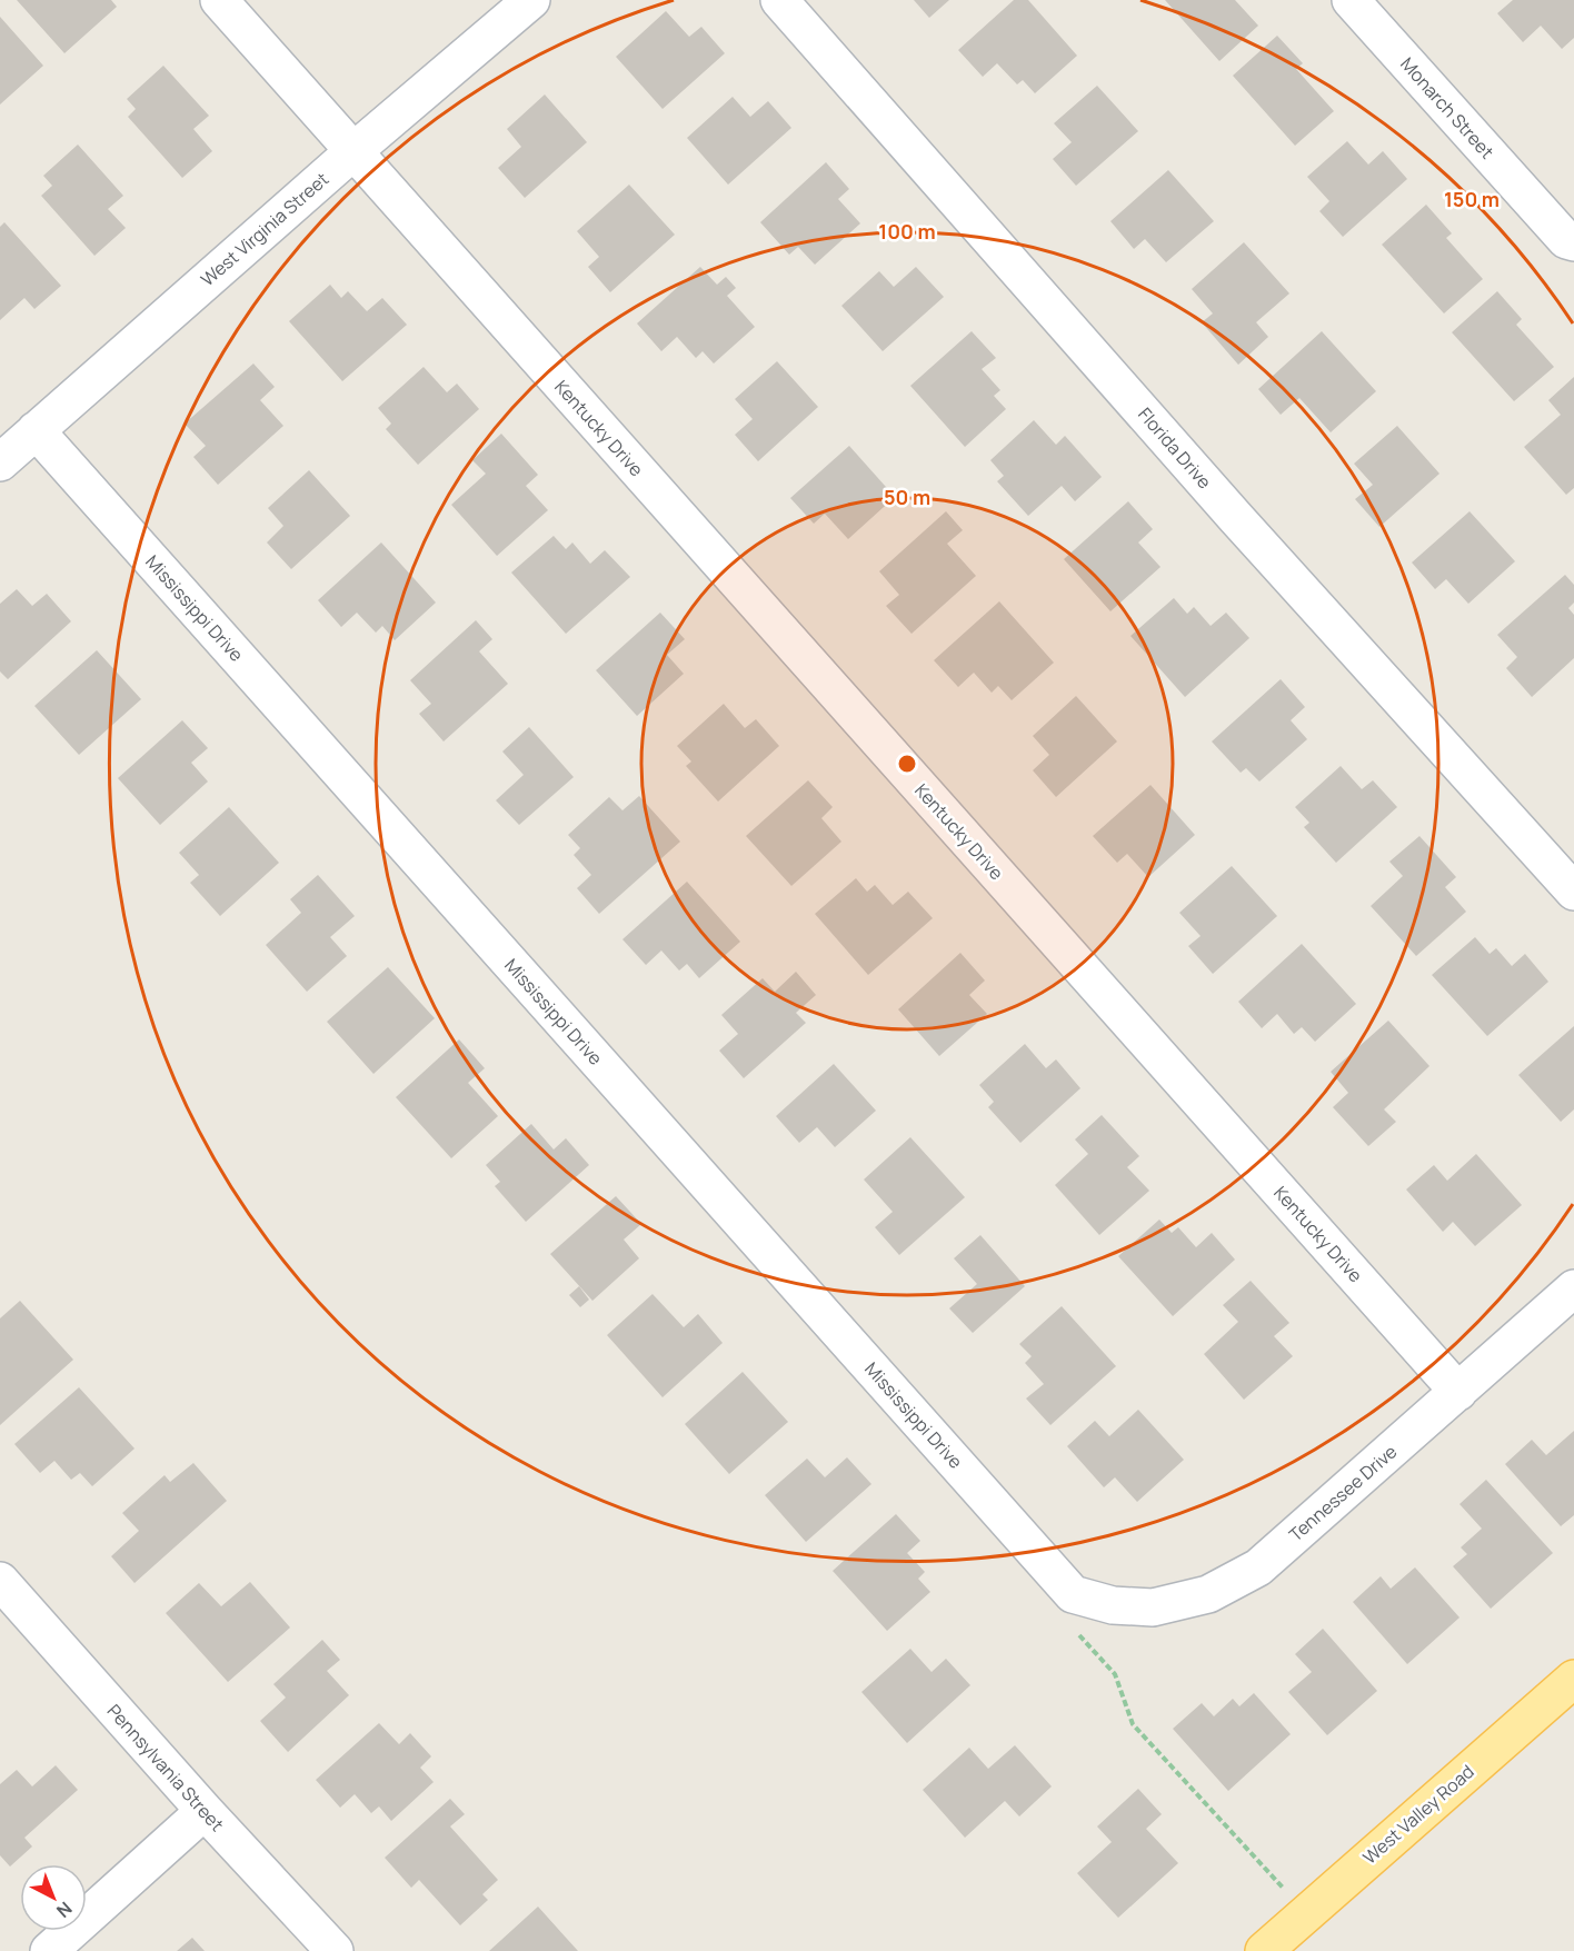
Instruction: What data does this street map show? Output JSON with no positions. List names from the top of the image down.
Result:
{
  "streets": {
    "main road": ["West Valley Road"],
    "street": [
      "Monarch Street",
      "West Virginia Street",
      "Kentucky Drive",
      "Florida Drive",
      "Mississippi Drive",
      "Tennessee Drive",
      "Pennsylvania Street"
    ]
  },
  "crossings": [
    ["West Virginia Street", "Kentucky Drive"],
    ["West Virginia Street", "Mississippi Drive"],
    ["Kentucky Drive", "Tennessee Drive"],
    ["Mississippi Drive", "Tennessee Drive"]
  ],
  "north": "bottom right",
  "rings": ["150 m", "100 m", "50 m"]
}
